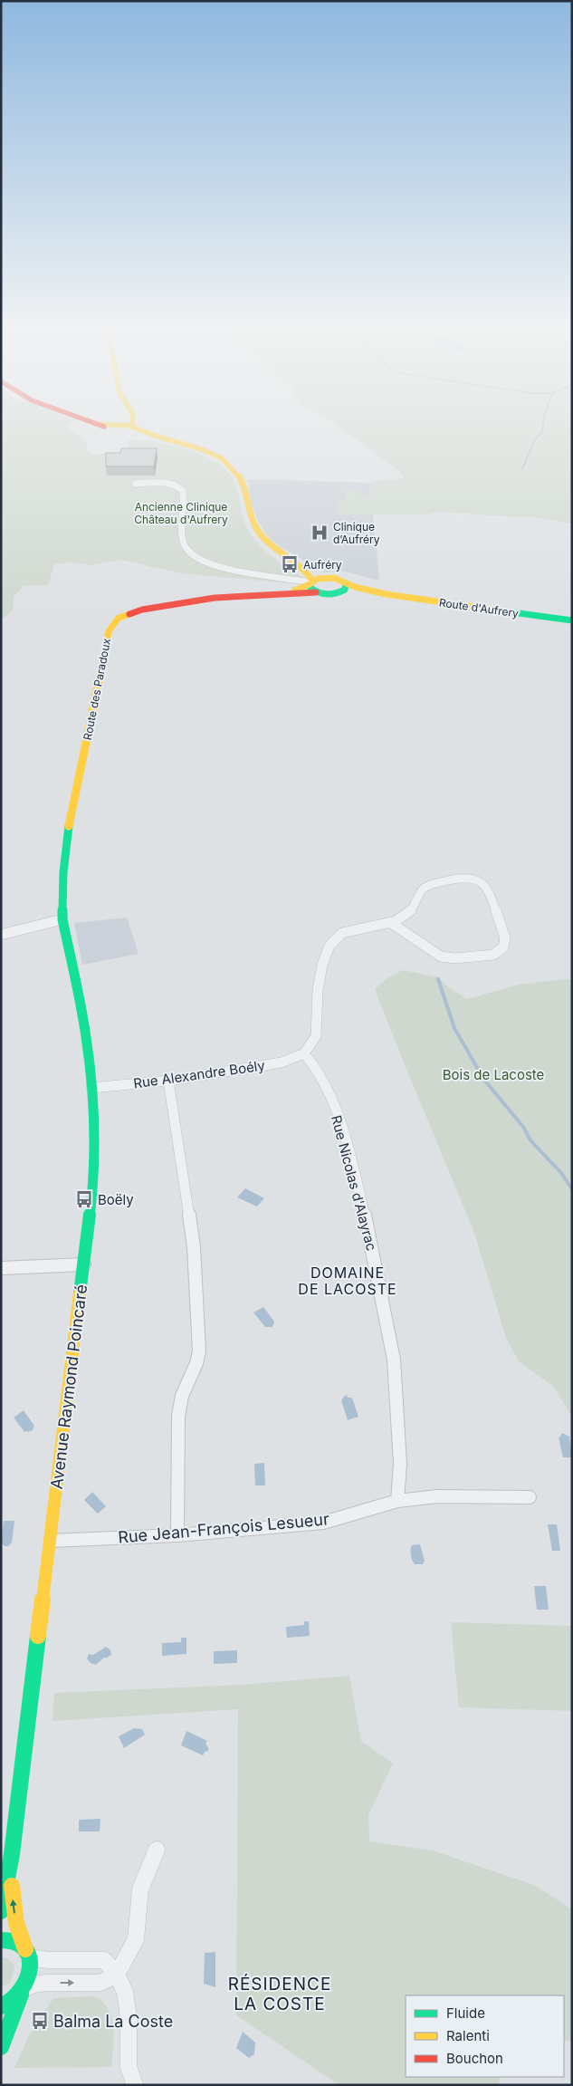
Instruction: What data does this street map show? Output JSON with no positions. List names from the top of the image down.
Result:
{
  "streets": {
    "main road": ["Route d'Aufrery", "Route des Paradoux", "Avenue Raymond Poincaré"],
    "street": ["Rue Alexandre Boély", "Rue Nicolas d'Alayrac", "Rue Jean-François Lesueur"]
  },
  "crossings": [
    ["Route des Paradoux", "Avenue Raymond Poincaré"],
    ["Rue Alexandre Boély", "Rue Nicolas d'Alayrac"],
    ["Rue Alexandre Boély", "Avenue Raymond Poincaré"],
    ["Rue Nicolas d'Alayrac", "Rue Jean-François Lesueur"],
    ["Avenue Raymond Poincaré", "Rue Jean-François Lesueur"]
  ],
  "districts": ["DOMAINE DE LACOSTE", "RÉSIDENCE LA COSTE"],
  "parks": ["Ancienne Clinique Château d'Aufrery", "Bois de Lacoste"],
  "places": {
    "hospital": ["Clinique d’Aufréry"],
    "bus stop": ["Aufréry", "Boëly", "Balma La Coste"]
  },
  "legend": ["Fluide", "Ralenti", "Bouchon"]
}
